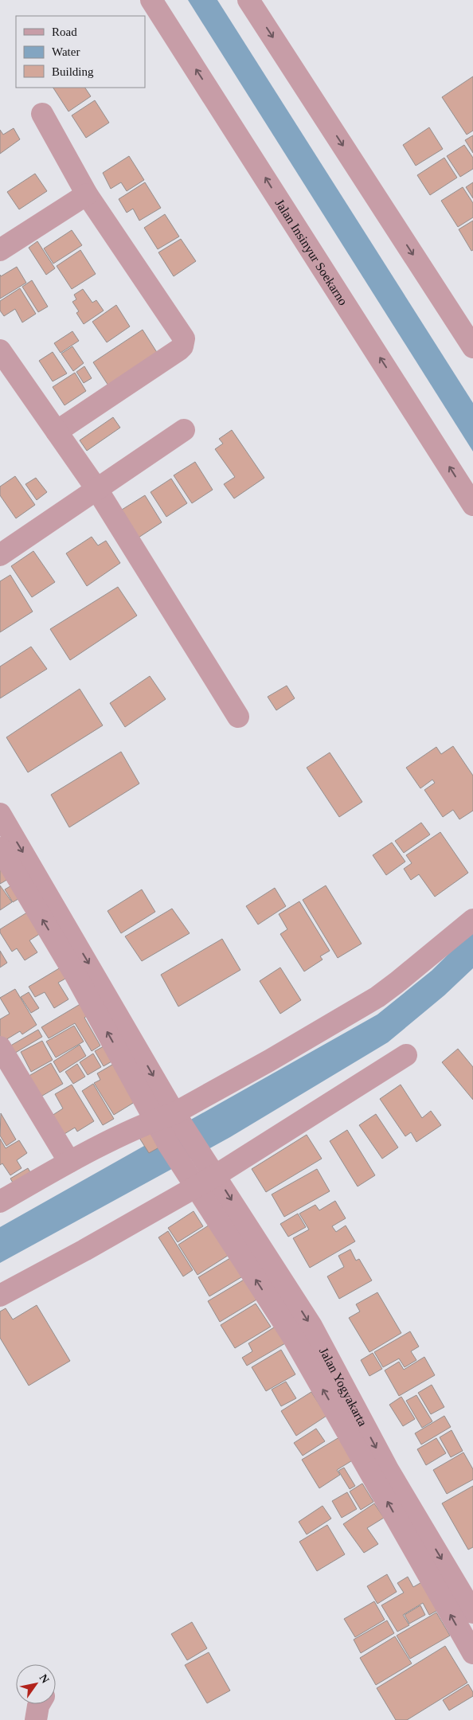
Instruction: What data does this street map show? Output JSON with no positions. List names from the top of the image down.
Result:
{
  "streets": {
    "street": ["Jalan Insinyur Soekarno", "Jalan Yogyakarta"]
  },
  "legend": ["Road", "Water", "Building"],
  "north": "top right"
}
